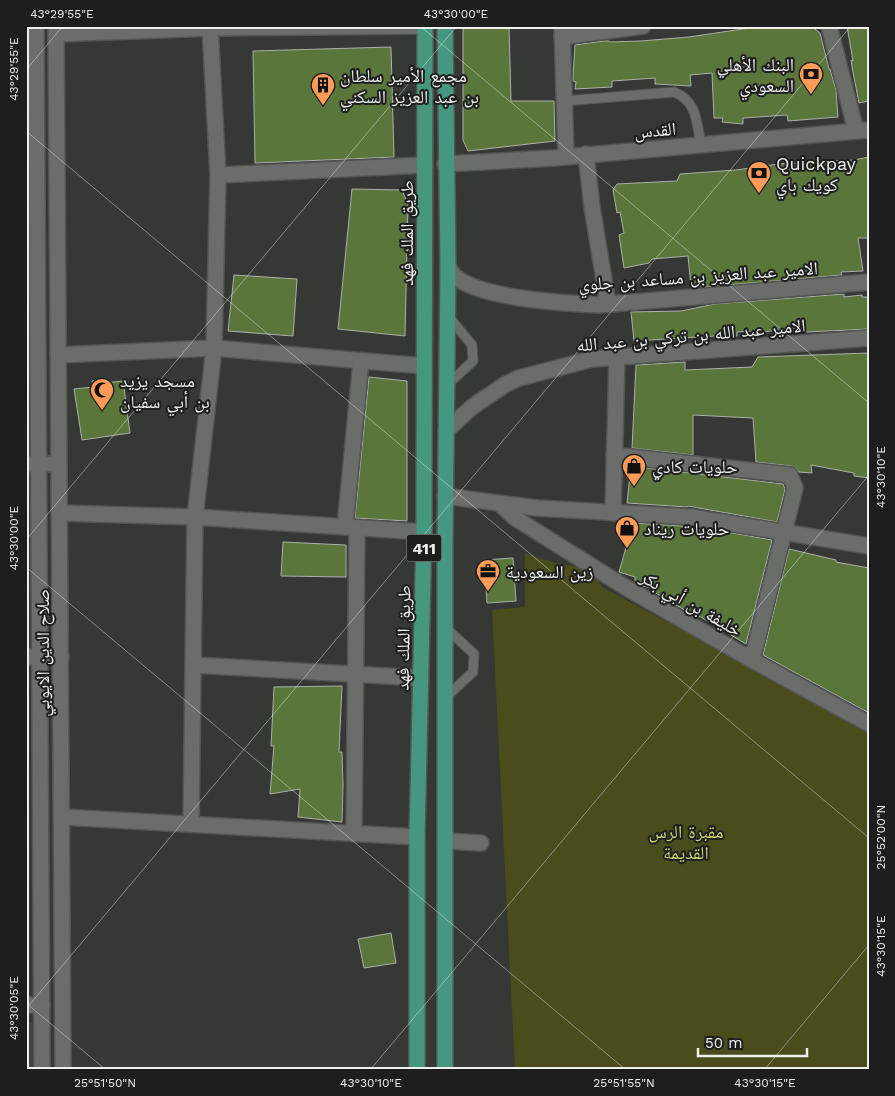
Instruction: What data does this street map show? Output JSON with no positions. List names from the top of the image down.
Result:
{
  "streets": {
    "main road": ["طريق الملك فهد", "411"],
    "street": [
      "القدس",
      "الامير عبد العزيز بن مساعد بن جلوي",
      "الامير عبد الله بن تركي بن عبد الله",
      "خليفة بن أبي بكر",
      "صلاح الدين الايوبي"
    ]
  },
  "crossings": [
    ["القدس", "411"],
    ["الامير عبد العزيز بن مساعد بن جلوي", "411"],
    ["الامير عبد الله بن تركي بن عبد الله", "411"]
  ],
  "parks": ["مقبرة الرس القديمة"],
  "places": {
    "bank": ["البنك الأهلي السعودي", "Quickpay كويك باي"],
    "building": ["مجمع الأمير سلطان بن عبد العزيز السكني"],
    "mosque": ["مسجد يزيد بن أبي سفيان"],
    "shop": ["حلويات كادي", "حلويات ريناد"],
    "office": ["زين السعودية"]
  },
  "scale_bar": "50 m",
  "coordinates": [
    "43°29'55\"E",
    "43°30'00\"E",
    "43°30'10\"E",
    "25°52'00\"N",
    "43°30'15\"E",
    "43°30'05\"E",
    "25°51'50\"N",
    "25°51'55\"N"
  ]
}
